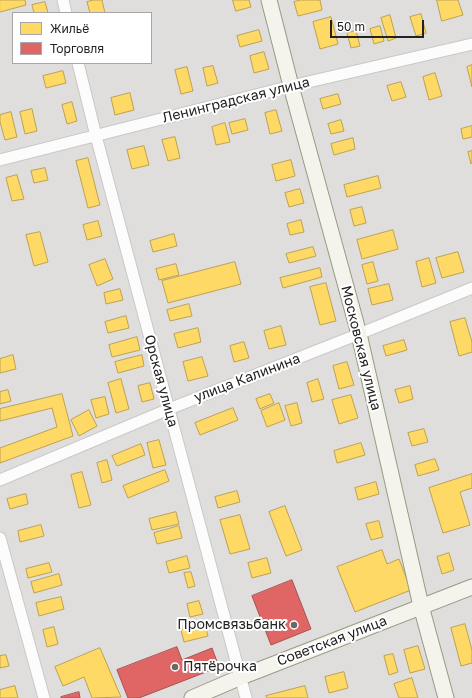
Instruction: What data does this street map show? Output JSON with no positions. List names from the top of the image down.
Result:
{
  "streets": {
    "street": [
      "Ленинградская улица",
      "Московская улица",
      "улица Калинина",
      "Орская улица",
      "Советская улица"
    ]
  },
  "crossings": [
    ["Ленинградская улица", "Московская улица"],
    ["Ленинградская улица", "Орская улица"],
    ["Московская улица", "улица Калинина"],
    ["Московская улица", "Советская улица"],
    ["улица Калинина", "Орская улица"],
    ["Орская улица", "Советская улица"]
  ],
  "places": ["Промсвязьбанк", "Пятёрочка"],
  "legend": ["Жильё", "Торговля"],
  "scale_bar": "50 m"
}
